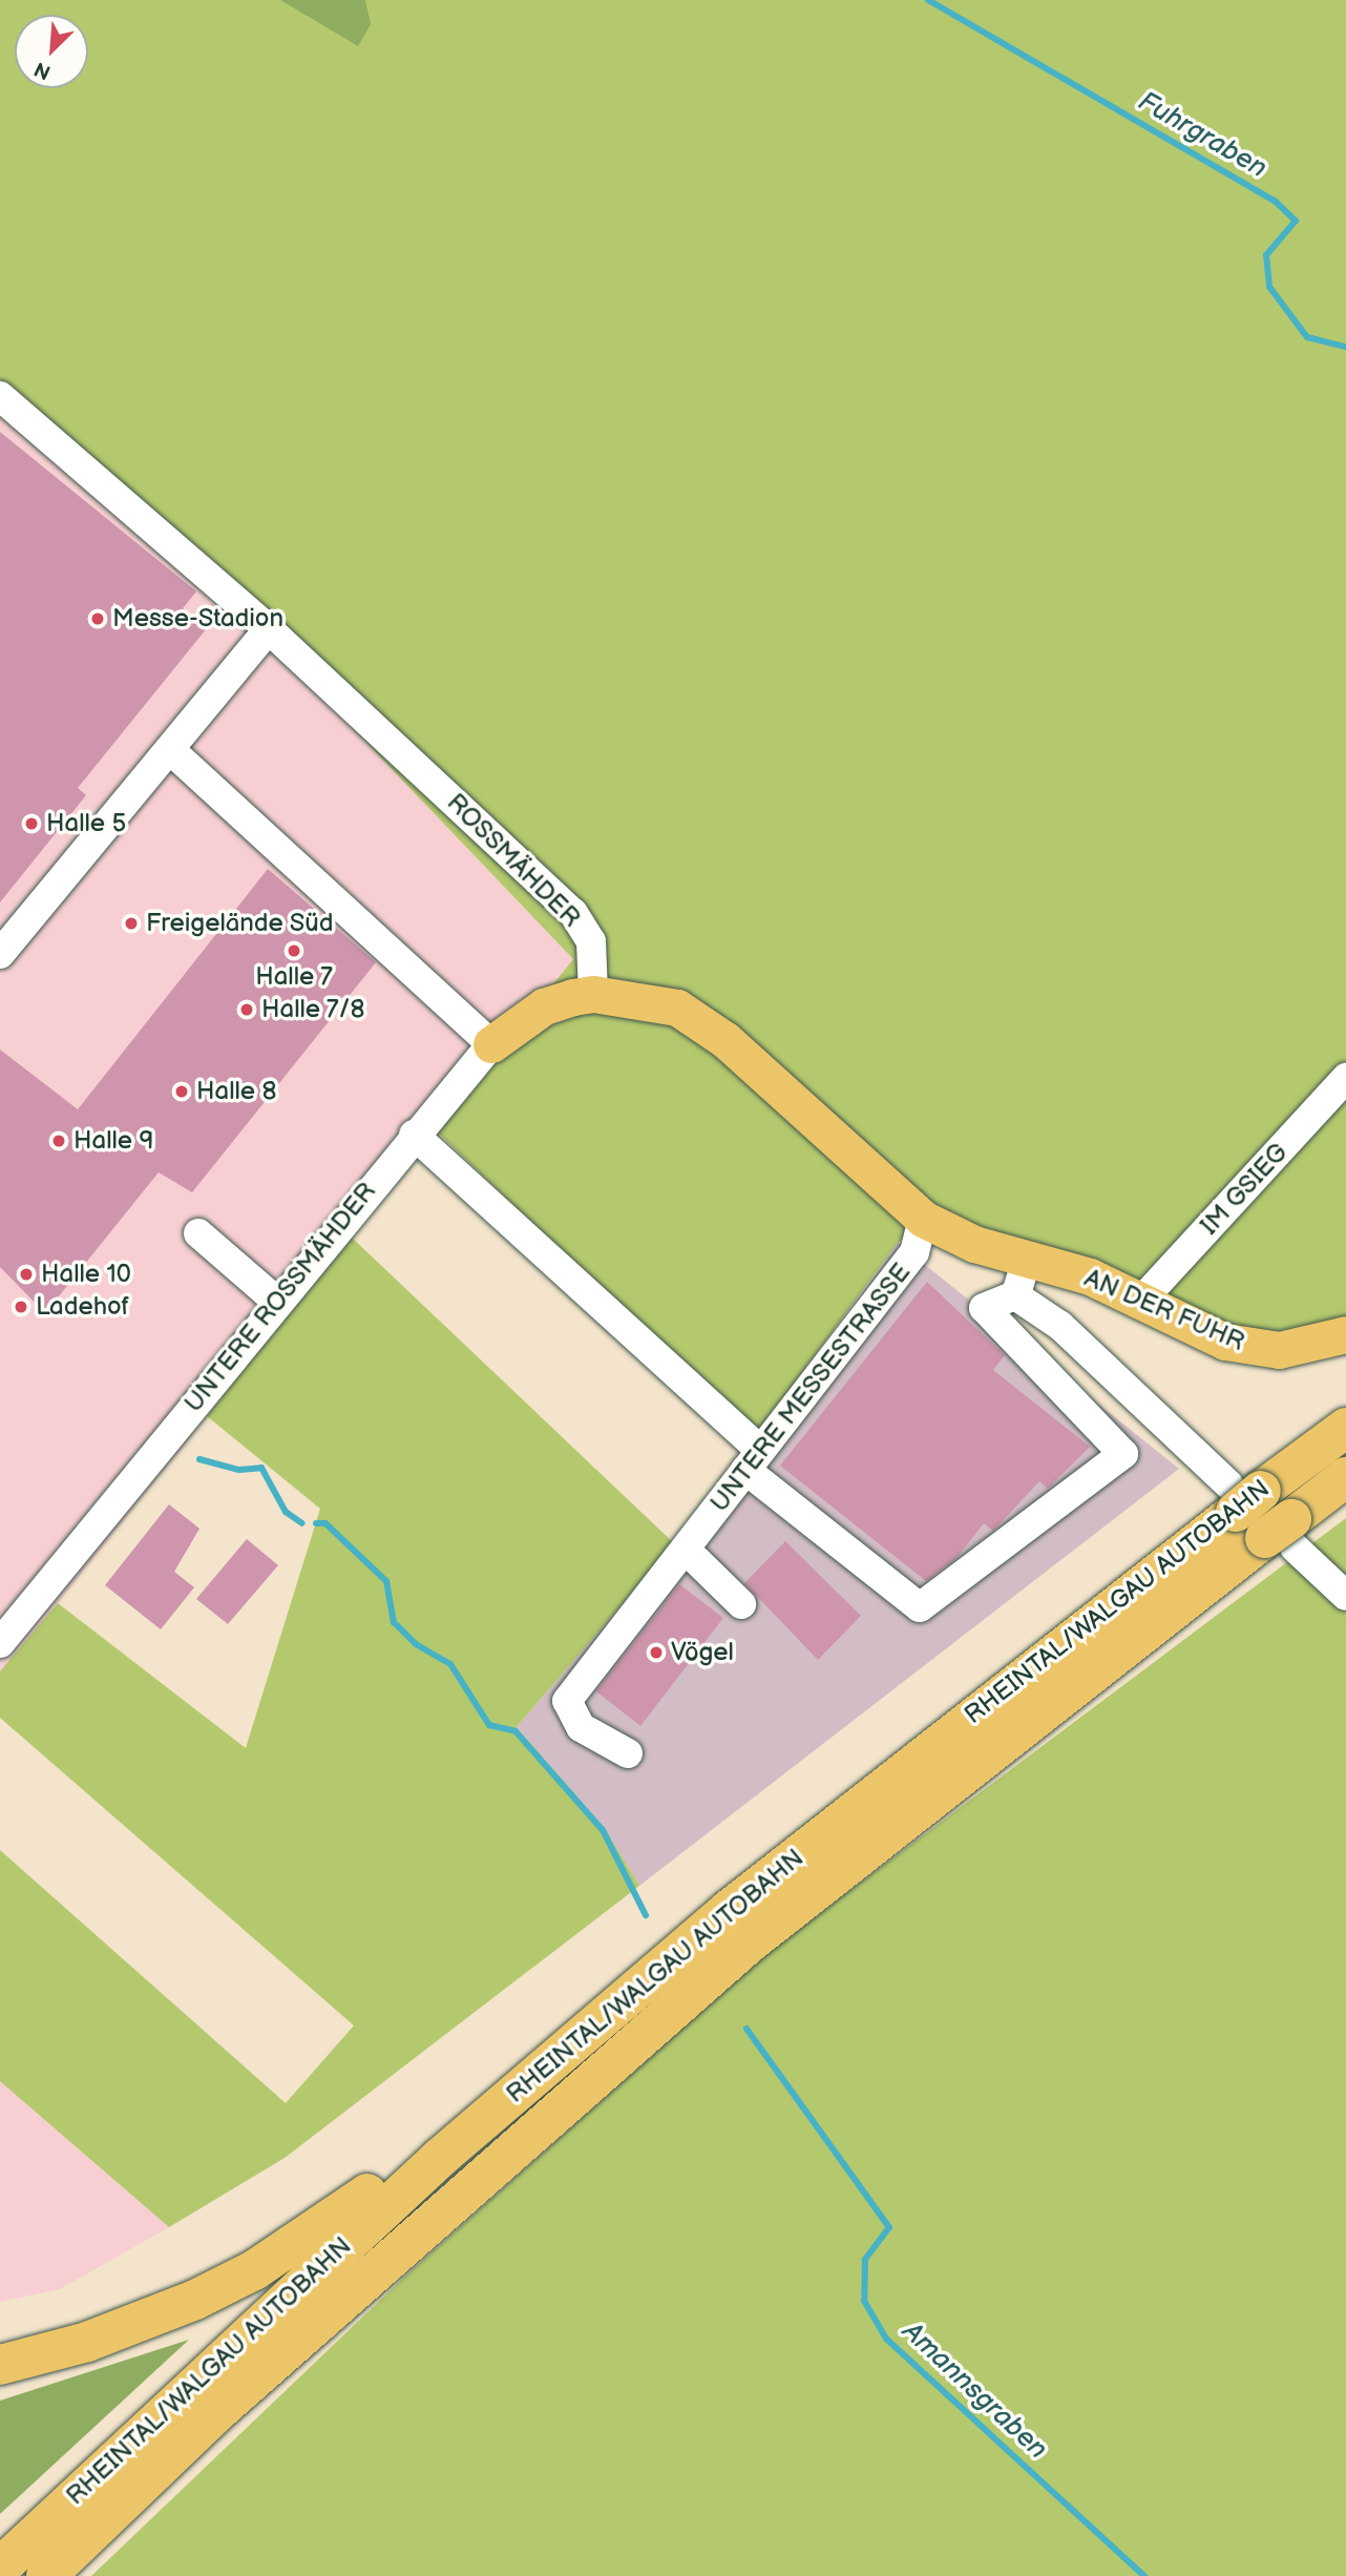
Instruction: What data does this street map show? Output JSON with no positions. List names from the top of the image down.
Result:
{
  "streets": {
    "highway": ["RHEINTAL/WALGAU AUTOBAHN"],
    "main road": ["UNTERE ROSSMÄHDER", "AN DER FUHR"],
    "street": ["ROSSMÄHDER", "IM GSIEG", "UNTERE MESSESTRASSE"]
  },
  "crossings": [
    ["ROSSMÄHDER", "UNTERE ROSSMÄHDER"],
    ["IM GSIEG", "AN DER FUHR"]
  ],
  "water": ["Fuhrgraben", "Amannsgraben"],
  "places": [
    "Messe-Stadion",
    "Halle 5",
    "Freigelände Süd",
    "Halle 7",
    "Halle 7/8",
    "Halle 8",
    "Halle 9",
    "Halle 10",
    "Ladehof",
    "Vögel"
  ],
  "north": "bottom left"
}
